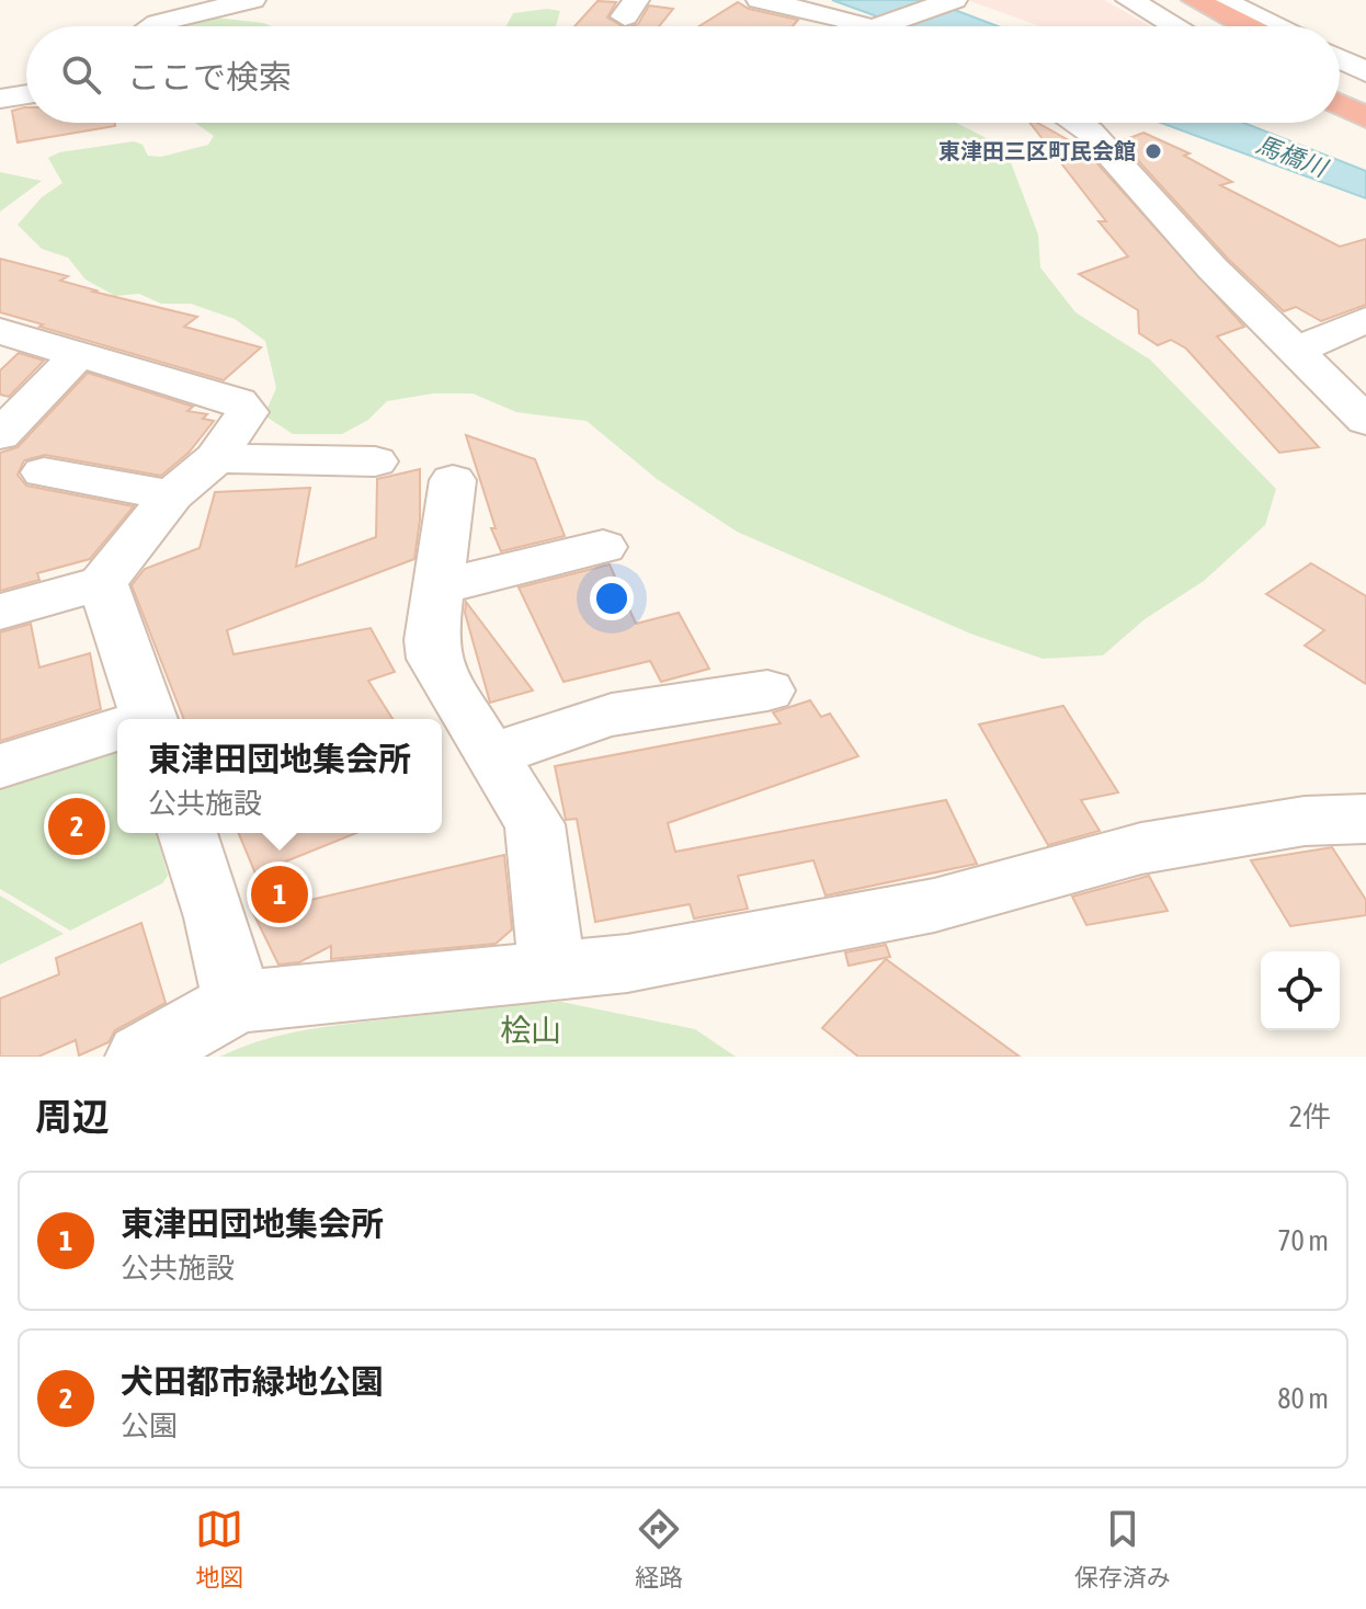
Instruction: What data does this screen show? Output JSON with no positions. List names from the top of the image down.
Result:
{
  "water": ["馬橋川"],
  "parks": ["桧山"],
  "places": ["東津田三区町民会館"],
  "page": {
    "search": "ここで検索",
    "popup": ["東津田団地集会所", "公共施設"],
    "pins": ["2", "1"],
    "heading": ["周辺", "2件"],
    "list": [
      {
        "mark": "1",
        "name": "東津田団地集会所",
        "note": "公共施設",
        "value": "70 m"
      },
      {
        "mark": "2",
        "name": "犬田都市緑地公園",
        "note": "公園",
        "value": "80 m"
      }
    ],
    "nav": ["地図", "経路", "保存済み"]
  }
}
